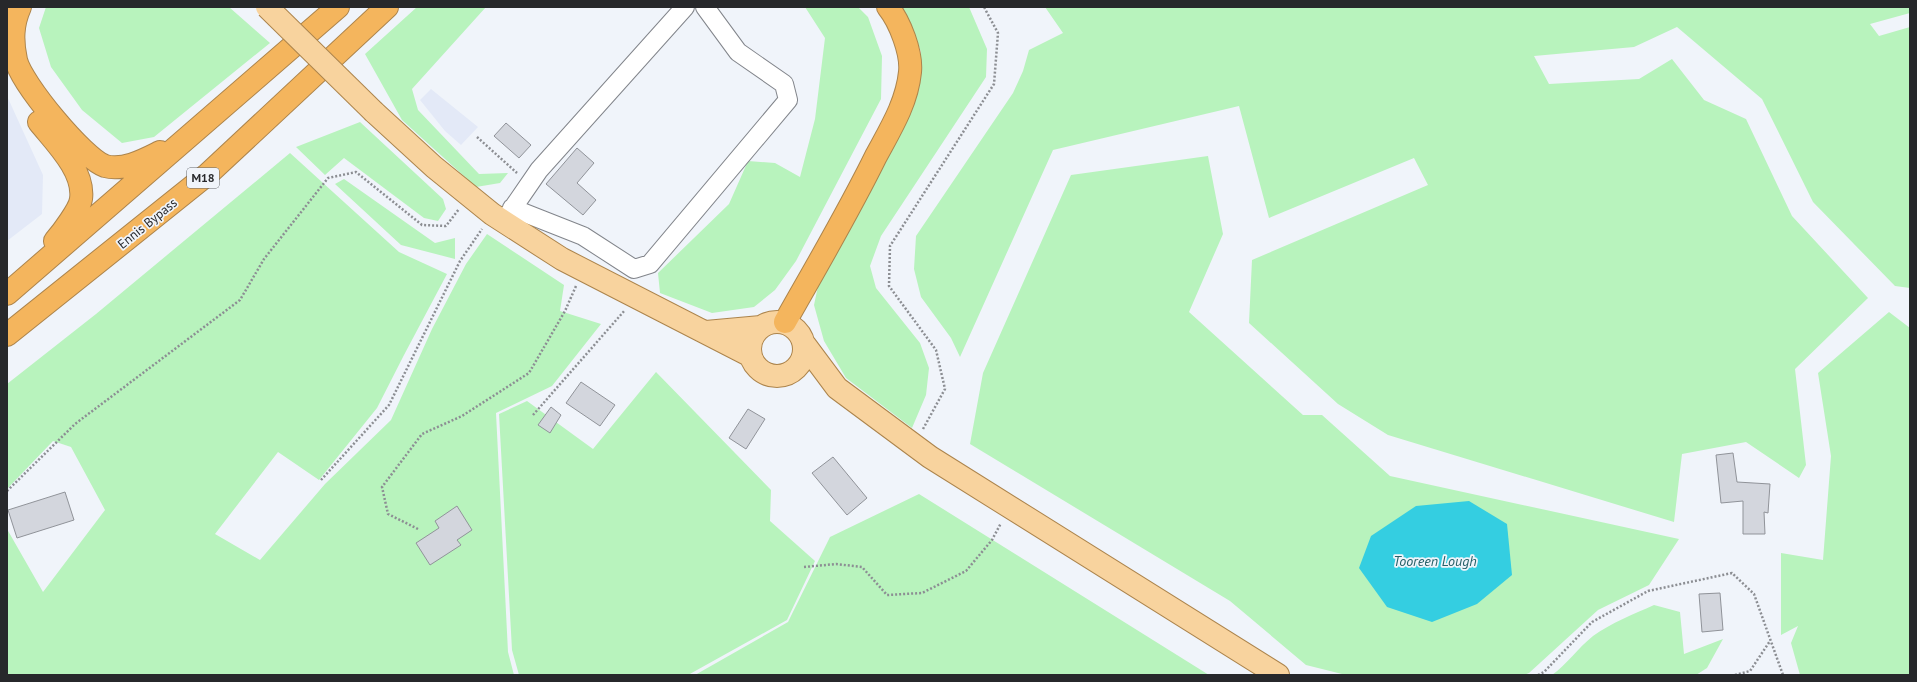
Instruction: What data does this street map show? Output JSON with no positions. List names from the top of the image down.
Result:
{
  "streets": {
    "highway": ["M18", "Ennis Bypass"]
  },
  "water": ["Tooreen Lough"]
}
